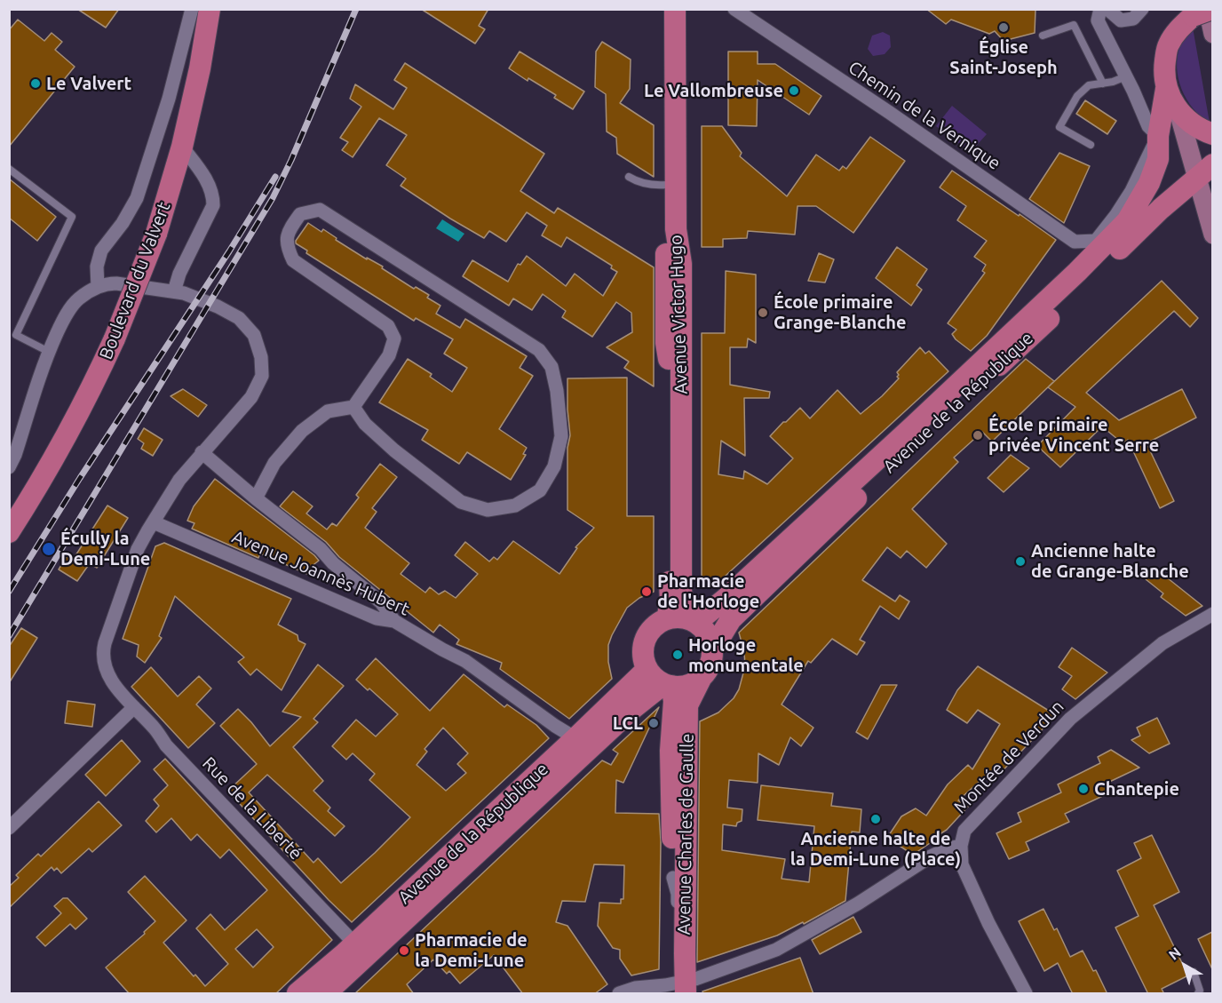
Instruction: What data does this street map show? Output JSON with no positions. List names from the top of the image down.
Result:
{
  "streets": {
    "main road": [
      "Boulevard du Valvert",
      "Avenue Victor Hugo",
      "Avenue de la République",
      "Avenue Charles de Gaulle"
    ],
    "street": [
      "Chemin de la Vernique",
      "Avenue Joannès Hubert",
      "Montée de Verdun",
      "Rue de la Liberté"
    ]
  },
  "crossings": [
    ["Chemin de la Vernique", "Avenue de la République"],
    ["Avenue Victor Hugo", "Avenue de la République"],
    ["Avenue Victor Hugo", "Avenue Charles de Gaulle"],
    ["Avenue de la République", "Avenue Joannès Hubert"],
    ["Avenue de la République", "Rue de la Liberté"],
    ["Avenue de la République", "Avenue Charles de Gaulle"],
    ["Avenue Joannès Hubert", "Rue de la Liberté"]
  ],
  "places": [
    "Église Saint-Joseph",
    "Le Valvert",
    "Le Vallombreuse",
    "École primaire Grange-Blanche",
    "École primaire privée Vincent Serre",
    "Écully la Demi-Lune",
    "Ancienne halte de Grange-Blanche",
    "Pharmacie de l'Horloge",
    "Horloge monumentale",
    "LCL",
    "Chantepie",
    "Ancienne halte de la Demi-Lune (Place)",
    "Pharmacie de la Demi-Lune"
  ],
  "north": "top left"
}
